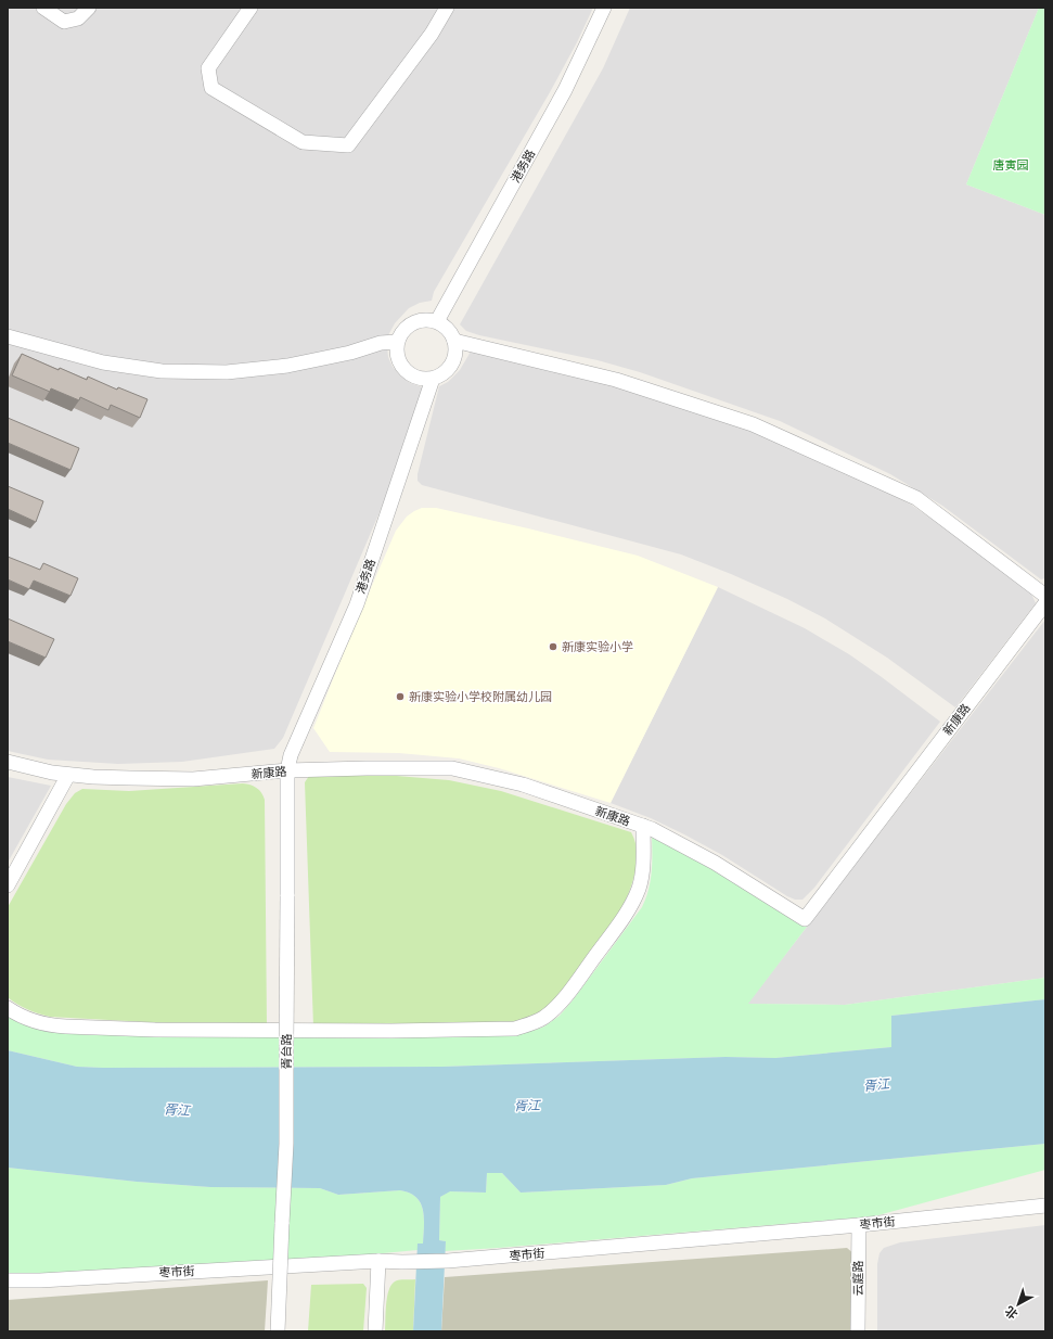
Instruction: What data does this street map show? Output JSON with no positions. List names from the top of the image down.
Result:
{
  "streets": {
    "street": [
      "港务路",
      "新康路",
      "胥台路",
      "枣市街",
      "云庭路"
    ]
  },
  "crossings": [
    ["港务路", "新康路"],
    ["港务路", "胥台路"],
    ["新康路", "胥台路"],
    ["枣市街", "云庭路"]
  ],
  "water": ["胥江"],
  "parks": ["唐寅园"],
  "places": ["新康实验小学", "新康实验小学校附属幼儿园"],
  "north": "bottom left"
}
